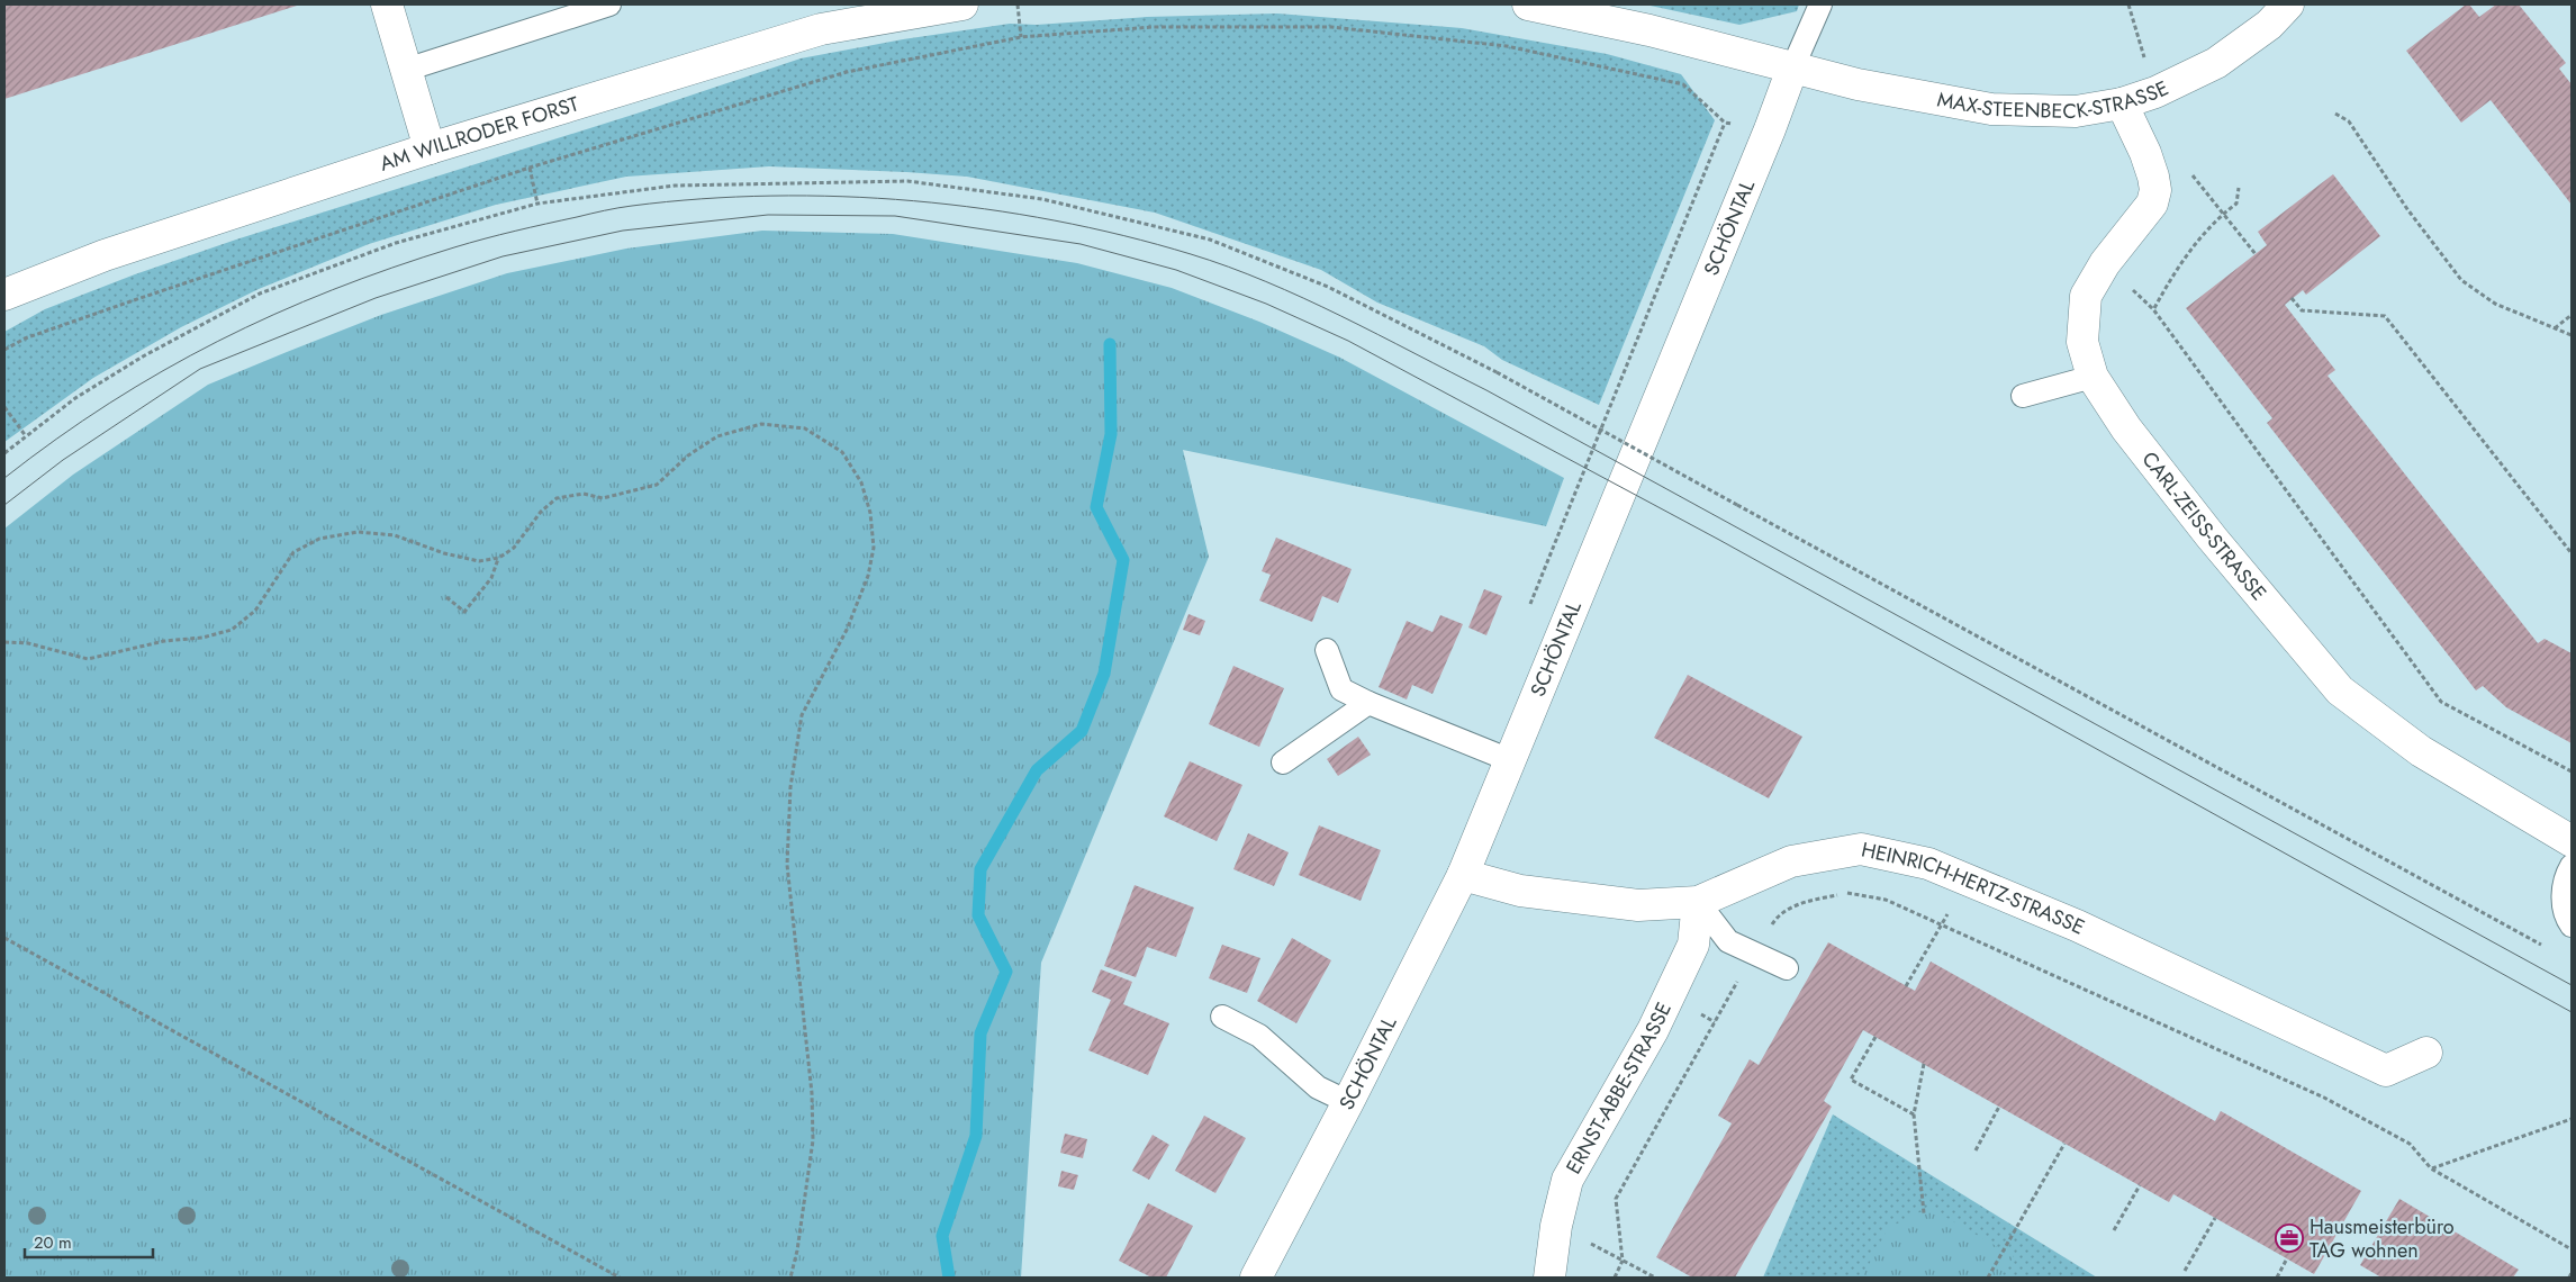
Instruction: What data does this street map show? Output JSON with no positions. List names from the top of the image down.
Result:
{
  "streets": {
    "street": [
      "MAX-STEENBECK-STRASSE",
      "AM WILLRODER FORST",
      "SCHÖNTAL",
      "CARL-ZEISS-STRASSE",
      "HEINRICH-HERTZ-STRASSE",
      "ERNST-ABBE-STRASSE"
    ]
  },
  "crossings": [
    ["MAX-STEENBECK-STRASSE", "SCHÖNTAL"],
    ["MAX-STEENBECK-STRASSE", "CARL-ZEISS-STRASSE"],
    ["SCHÖNTAL", "HEINRICH-HERTZ-STRASSE"],
    ["HEINRICH-HERTZ-STRASSE", "ERNST-ABBE-STRASSE"]
  ],
  "places": {
    "office": ["Hausmeisterbüro TAG wohnen"]
  },
  "scale_bar": "20 m"
}
